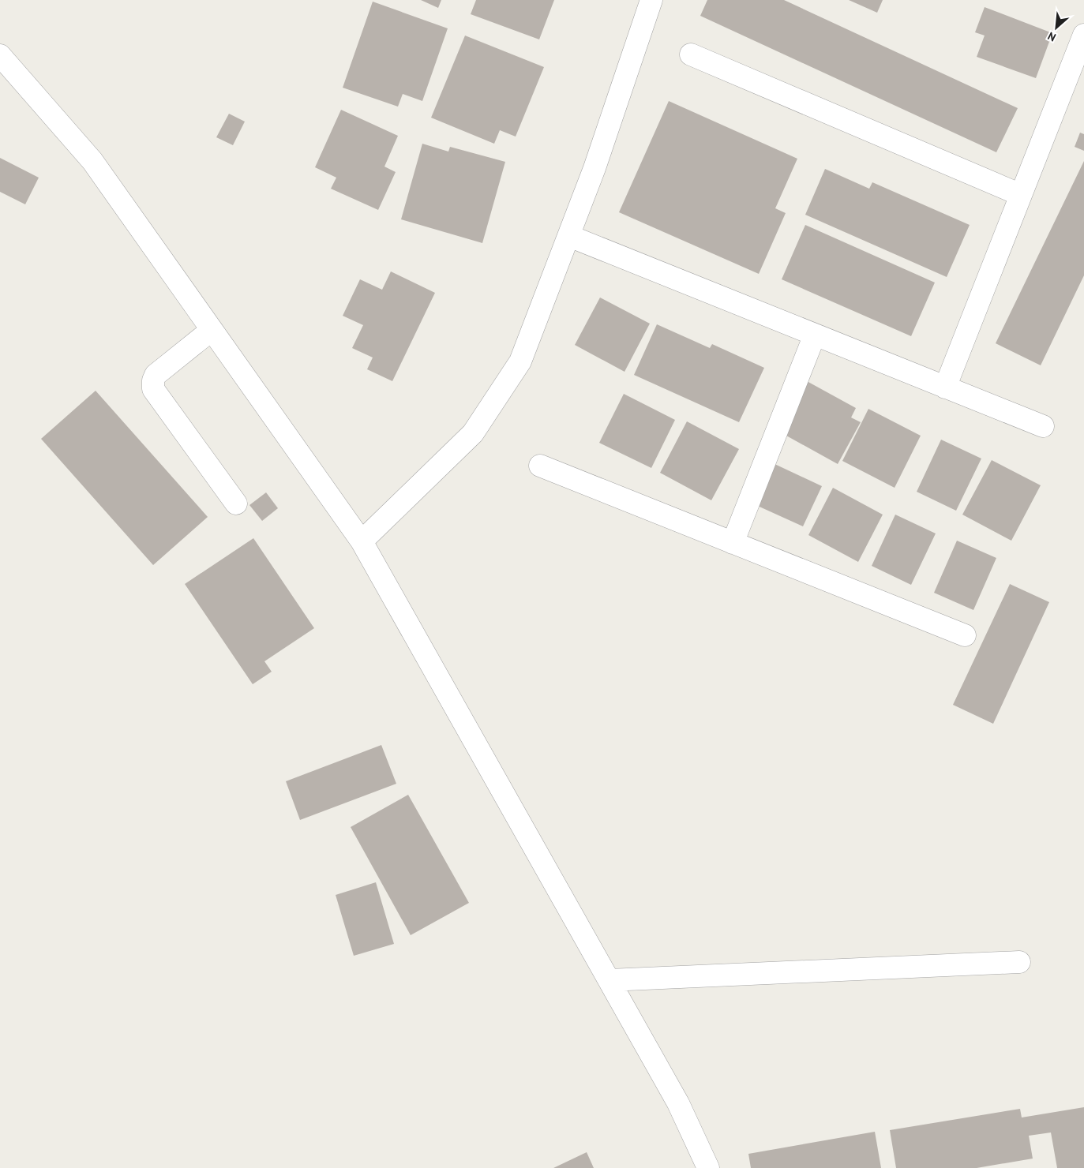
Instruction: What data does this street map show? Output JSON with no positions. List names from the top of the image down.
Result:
{
  "north": "bottom left"
}
